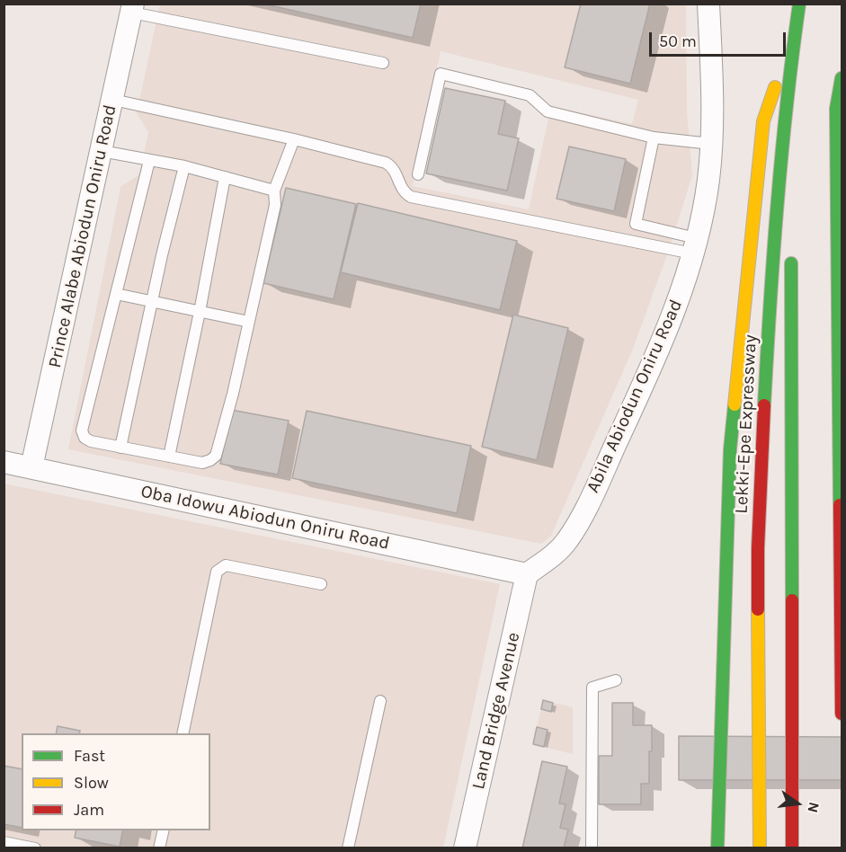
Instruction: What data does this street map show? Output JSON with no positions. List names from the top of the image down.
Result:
{
  "streets": {
    "highway": ["Lekki-Epe Expressway"],
    "street": [
      "Prince Alabe Abiodun Oniru Road",
      "Abila Abiodun Oniru Road",
      "Oba Idowu Abiodun Oniru Road",
      "Land Bridge Avenue"
    ]
  },
  "crossings": [
    ["Prince Alabe Abiodun Oniru Road", "Oba Idowu Abiodun Oniru Road"],
    ["Abila Abiodun Oniru Road", "Oba Idowu Abiodun Oniru Road"],
    ["Abila Abiodun Oniru Road", "Land Bridge Avenue"],
    ["Oba Idowu Abiodun Oniru Road", "Land Bridge Avenue"]
  ],
  "legend": ["Fast", "Slow", "Jam"],
  "scale_bar": "50 m",
  "north": "right"
}
